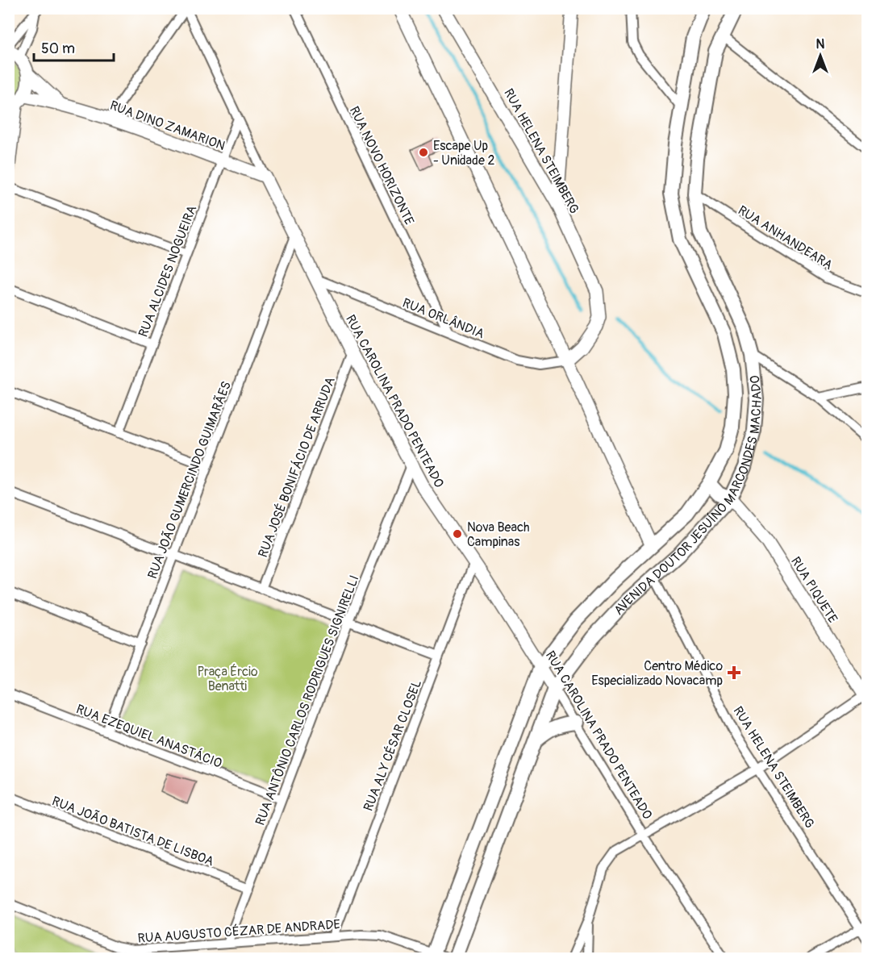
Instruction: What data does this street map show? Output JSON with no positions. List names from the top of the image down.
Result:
{
  "streets": {
    "main road": ["AVENIDA DOUTOR JESUÍNO MARCONDES MACHADO"],
    "street": [
      "RUA DINO ZAMARION",
      "RUA HELENA STEIMBERG",
      "RUA NOVO HORIZONTE",
      "RUA ANHANDEARA",
      "RUA ALCIDES NOGUEIRA",
      "RUA ORLÂNDIA",
      "RUA CAROLINA PRADO PENTEADO",
      "RUA JOSÉ BONIFÁCIO DE ARRUDA",
      "RUA JOÃO GUMERCINDO GUIMARÃES",
      "RUA PIQUETE",
      "RUA ANTÔNIO CARLOS RODRIGUES SIGNIRELLI",
      "RUA EZEQUIEL ANASTÁCIO",
      "RUA ALY CÉSAR CLOSEL",
      "RUA JOÃO BATISTA DE LISBOA",
      "RUA AUGUSTO CÉZAR DE ANDRADE"
    ]
  },
  "crossings": [
    ["RUA DINO ZAMARION", "RUA ALCIDES NOGUEIRA"],
    ["RUA DINO ZAMARION", "RUA CAROLINA PRADO PENTEADO"],
    ["RUA HELENA STEIMBERG", "RUA ORLÂNDIA"],
    ["RUA HELENA STEIMBERG", "AVENIDA DOUTOR JESUÍNO MARCONDES MACHADO"],
    ["RUA NOVO HORIZONTE", "RUA ORLÂNDIA"],
    ["RUA ANHANDEARA", "AVENIDA DOUTOR JESUÍNO MARCONDES MACHADO"],
    ["RUA ALCIDES NOGUEIRA", "RUA CAROLINA PRADO PENTEADO"],
    ["RUA ORLÂNDIA", "RUA CAROLINA PRADO PENTEADO"],
    ["RUA CAROLINA PRADO PENTEADO", "RUA JOSÉ BONIFÁCIO DE ARRUDA"],
    ["RUA CAROLINA PRADO PENTEADO", "RUA JOÃO GUMERCINDO GUIMARÃES"],
    ["RUA CAROLINA PRADO PENTEADO", "AVENIDA DOUTOR JESUÍNO MARCONDES MACHADO"],
    ["RUA CAROLINA PRADO PENTEADO", "RUA ANTÔNIO CARLOS RODRIGUES SIGNIRELLI"],
    ["RUA CAROLINA PRADO PENTEADO", "RUA ALY CÉSAR CLOSEL"],
    ["RUA JOÃO GUMERCINDO GUIMARÃES", "RUA EZEQUIEL ANASTÁCIO"],
    ["AVENIDA DOUTOR JESUÍNO MARCONDES MACHADO", "RUA PIQUETE"],
    ["AVENIDA DOUTOR JESUÍNO MARCONDES MACHADO", "RUA AUGUSTO CÉZAR DE ANDRADE"],
    ["RUA ANTÔNIO CARLOS RODRIGUES SIGNIRELLI", "RUA EZEQUIEL ANASTÁCIO"],
    ["RUA ANTÔNIO CARLOS RODRIGUES SIGNIRELLI", "RUA JOÃO BATISTA DE LISBOA"],
    ["RUA ANTÔNIO CARLOS RODRIGUES SIGNIRELLI", "RUA AUGUSTO CÉZAR DE ANDRADE"],
    ["RUA ALY CÉSAR CLOSEL", "RUA AUGUSTO CÉZAR DE ANDRADE"]
  ],
  "parks": ["Praça Ércio Benatti"],
  "places": {
    "other": ["Escape Up - Unidade 2", "Nova Beach Campinas"],
    "health": ["Centro Médico Especializado Novacamp"]
  },
  "scale_bar": "50 m",
  "north": "top"
}
